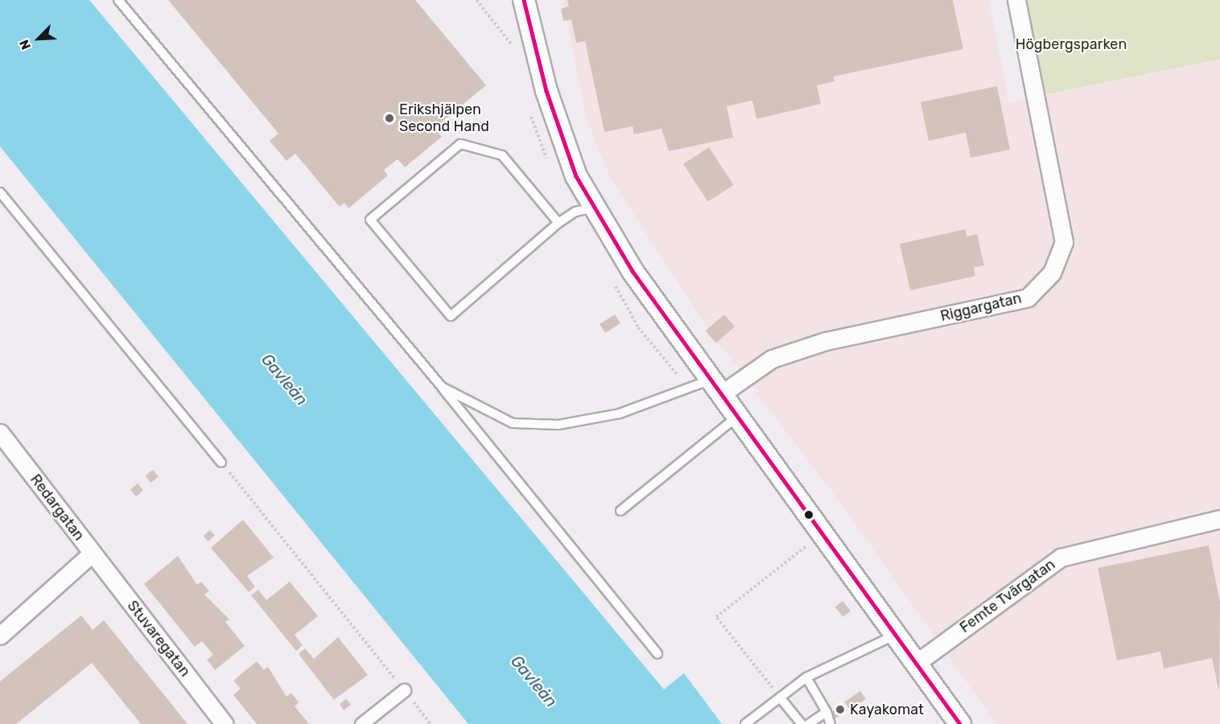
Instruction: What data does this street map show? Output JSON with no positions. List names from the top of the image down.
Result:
{
  "streets": {
    "street": [
      "Riggargatan",
      "Redargatan",
      "Femte Tvärgatan",
      "Stuvaregatan"
    ]
  },
  "crossings": [
    ["Redargatan", "Stuvaregatan"]
  ],
  "water": ["Gavleån"],
  "parks": ["Högbergsparken"],
  "places": ["Erikshjälpen Second Hand", "Kayakomat"],
  "north": "bottom left"
}
